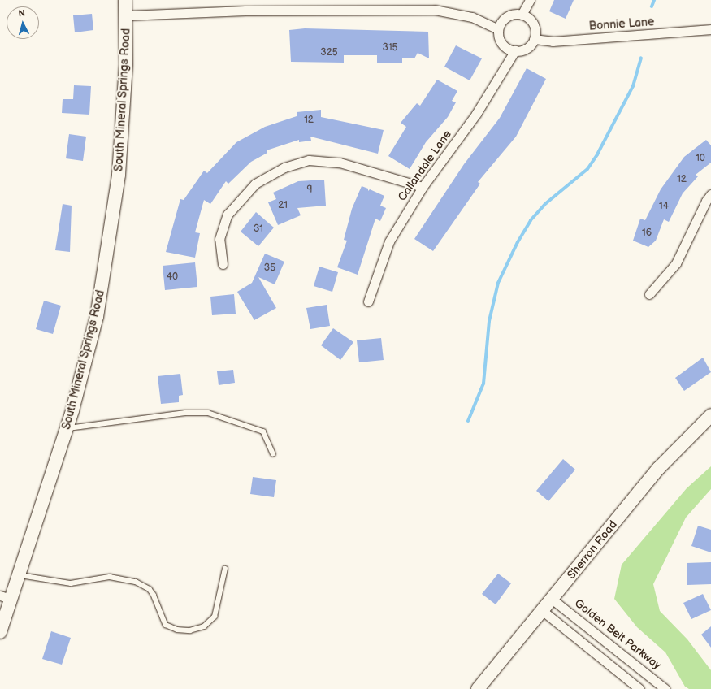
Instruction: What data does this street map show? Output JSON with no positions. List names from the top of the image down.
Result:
{
  "streets": {
    "street": [
      "Bonnie Lane",
      "South Mineral Springs Road",
      "Callandale Lane",
      "Sherron Road",
      "Golden Belt Parkway"
    ]
  },
  "crossings": [
    ["Bonnie Lane", "Callandale Lane"],
    ["Sherron Road", "Golden Belt Parkway"]
  ],
  "house_numbers": [
    "315",
    "325",
    "12",
    "10",
    "12",
    "9",
    "21",
    "14",
    "31",
    "16",
    "35",
    "40"
  ],
  "north": "top"
}
